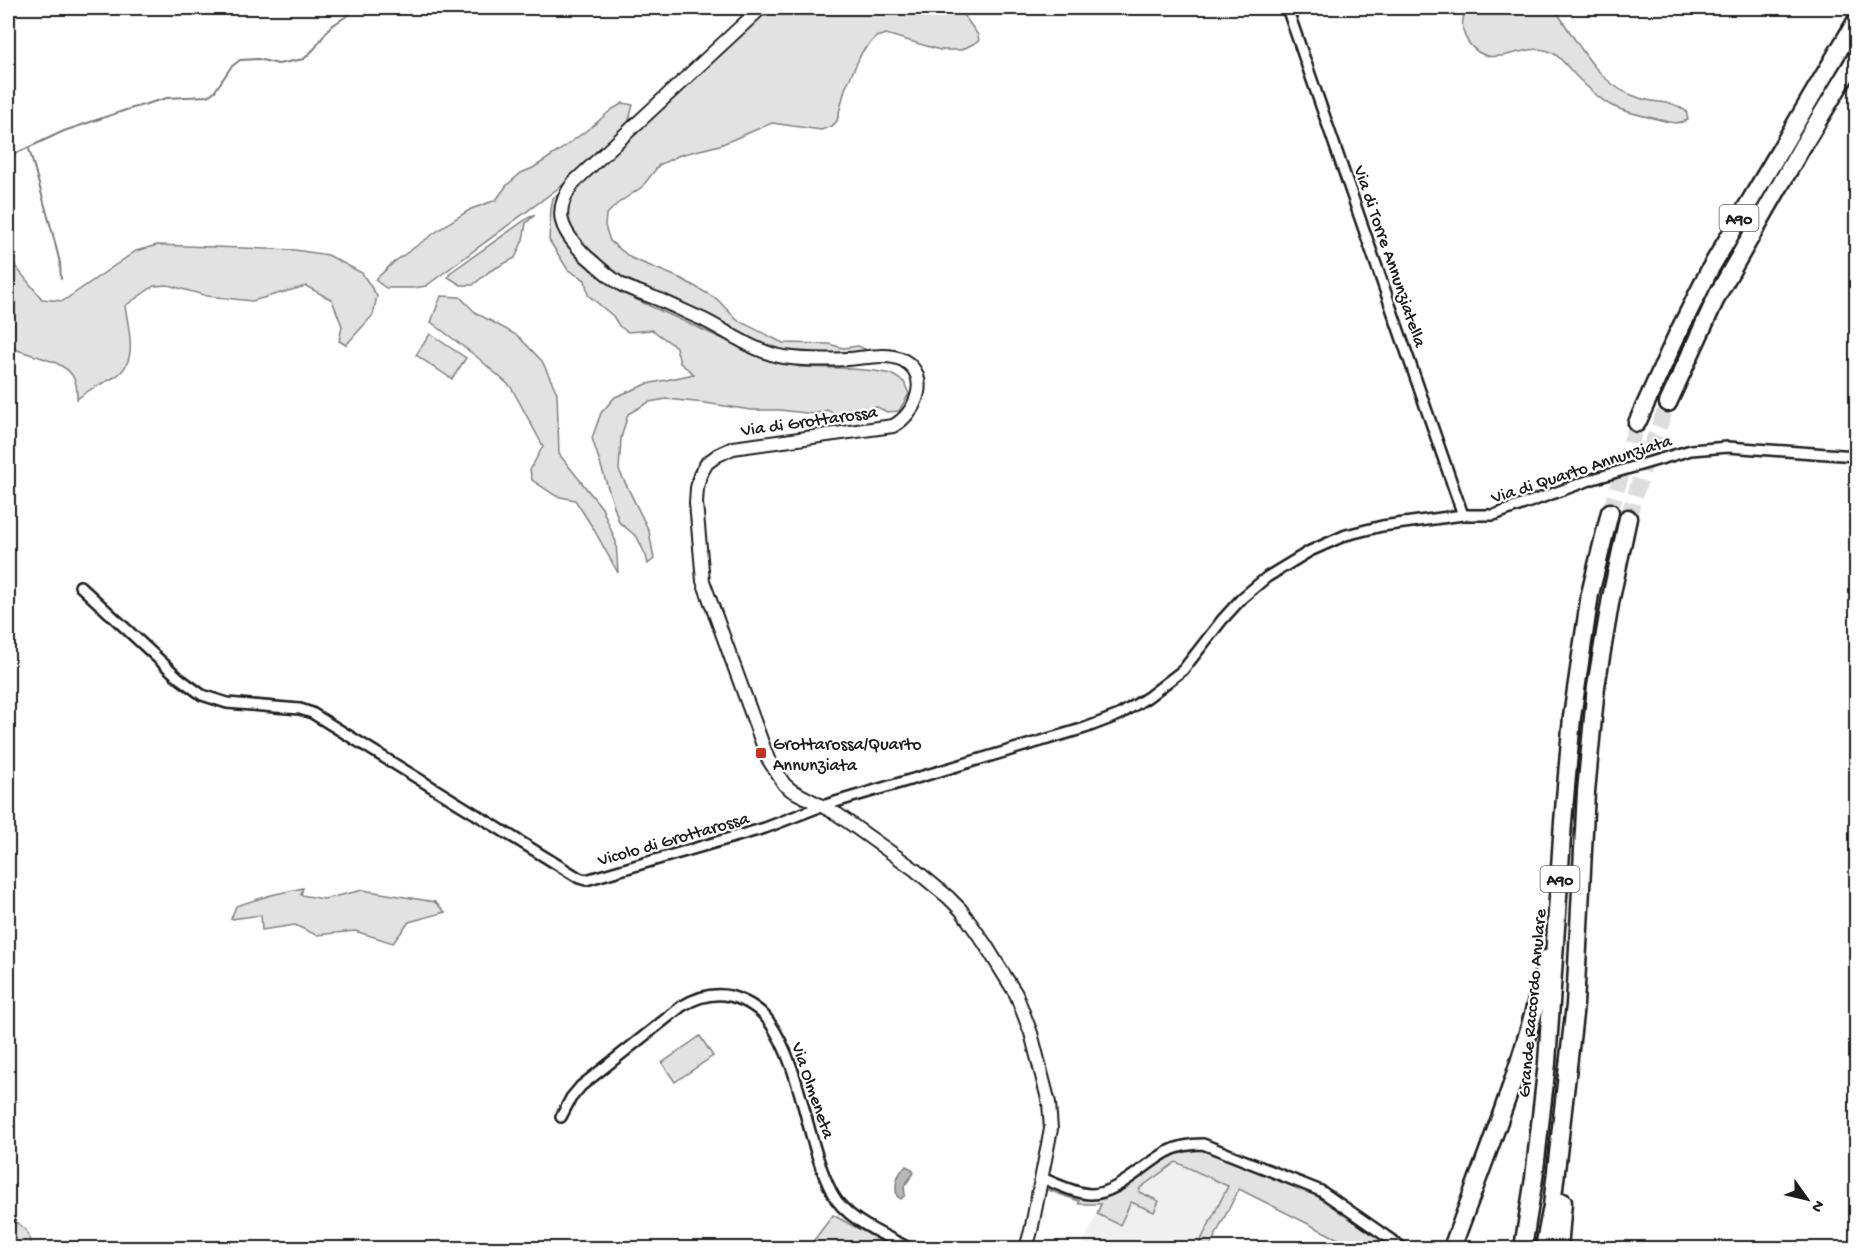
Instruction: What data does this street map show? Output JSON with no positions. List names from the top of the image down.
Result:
{
  "streets": {
    "highway": ["A90", "Grande Raccordo Anulare"],
    "street": [
      "Via di Torre Annunziatella",
      "Via di Grottarossa",
      "Via di Quarto Annunziata",
      "Vicolo di Grottarossa",
      "Via Olmeneta"
    ]
  },
  "crossings": [
    ["Via di Torre Annunziatella", "Via di Quarto Annunziata"],
    ["Via di Grottarossa", "Via di Quarto Annunziata"],
    ["Via di Grottarossa", "Vicolo di Grottarossa"],
    ["Via di Quarto Annunziata", "Vicolo di Grottarossa"]
  ],
  "places": {
    "transit": ["Grottarossa/Quarto Annunziata"]
  },
  "north": "bottom right"
}
